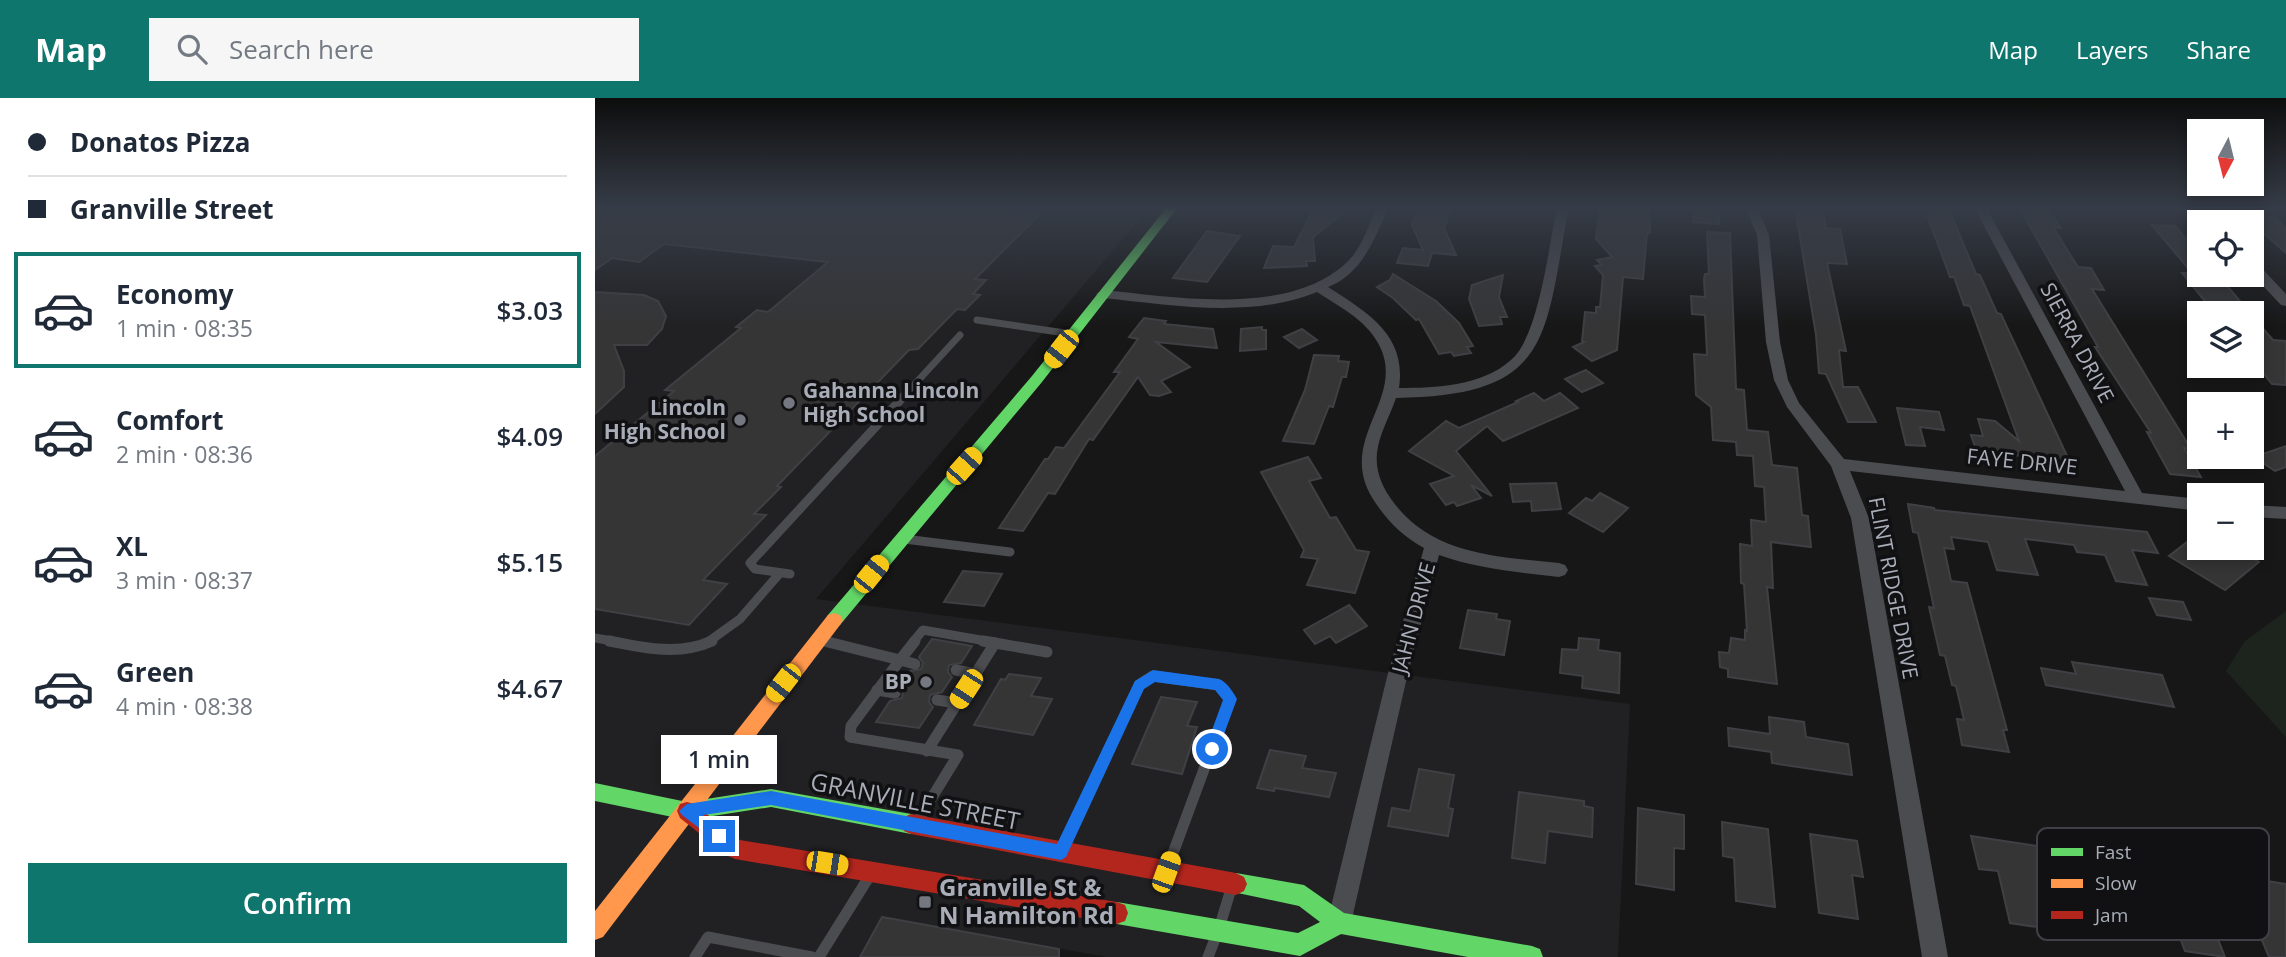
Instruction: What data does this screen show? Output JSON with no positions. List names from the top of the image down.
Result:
{
  "streets": {
    "main road": ["GRANVILLE STREET"],
    "street": [
      "SIERRA DRIVE",
      "FAYE DRIVE",
      "FLINT RIDGE DRIVE",
      "JAHN DRIVE"
    ]
  },
  "crossings": [
    ["SIERRA DRIVE", "FAYE DRIVE"],
    ["FAYE DRIVE", "FLINT RIDGE DRIVE"],
    ["JAHN DRIVE", "GRANVILLE STREET"]
  ],
  "places": {
    "other": ["Gahanna Lincoln High School", "Lincoln High School", "BP"],
    "transit": ["Granville St & N Hamilton Rd"]
  },
  "legend": ["Fast", "Slow", "Jam"],
  "north": "bottom",
  "page": {
    "header": "Map",
    "search": "Search here",
    "nav": ["Map", "Layers", "Share"],
    "banner": ["Donatos Pizza", "Granville Street"],
    "map_buttons": ["+", "−"],
    "list": [
      {
        "name": "Economy",
        "note": "1 min · 08:35",
        "value": "$3.03"
      },
      {
        "name": "Comfort",
        "note": "2 min · 08:36",
        "value": "$4.09"
      },
      {
        "name": "XL",
        "note": "3 min · 08:37",
        "value": "$5.15"
      },
      {
        "name": "Green",
        "note": "4 min · 08:38",
        "value": "$4.67"
      }
    ],
    "bubble": "1 min",
    "buttons": "Confirm"
  }
}
